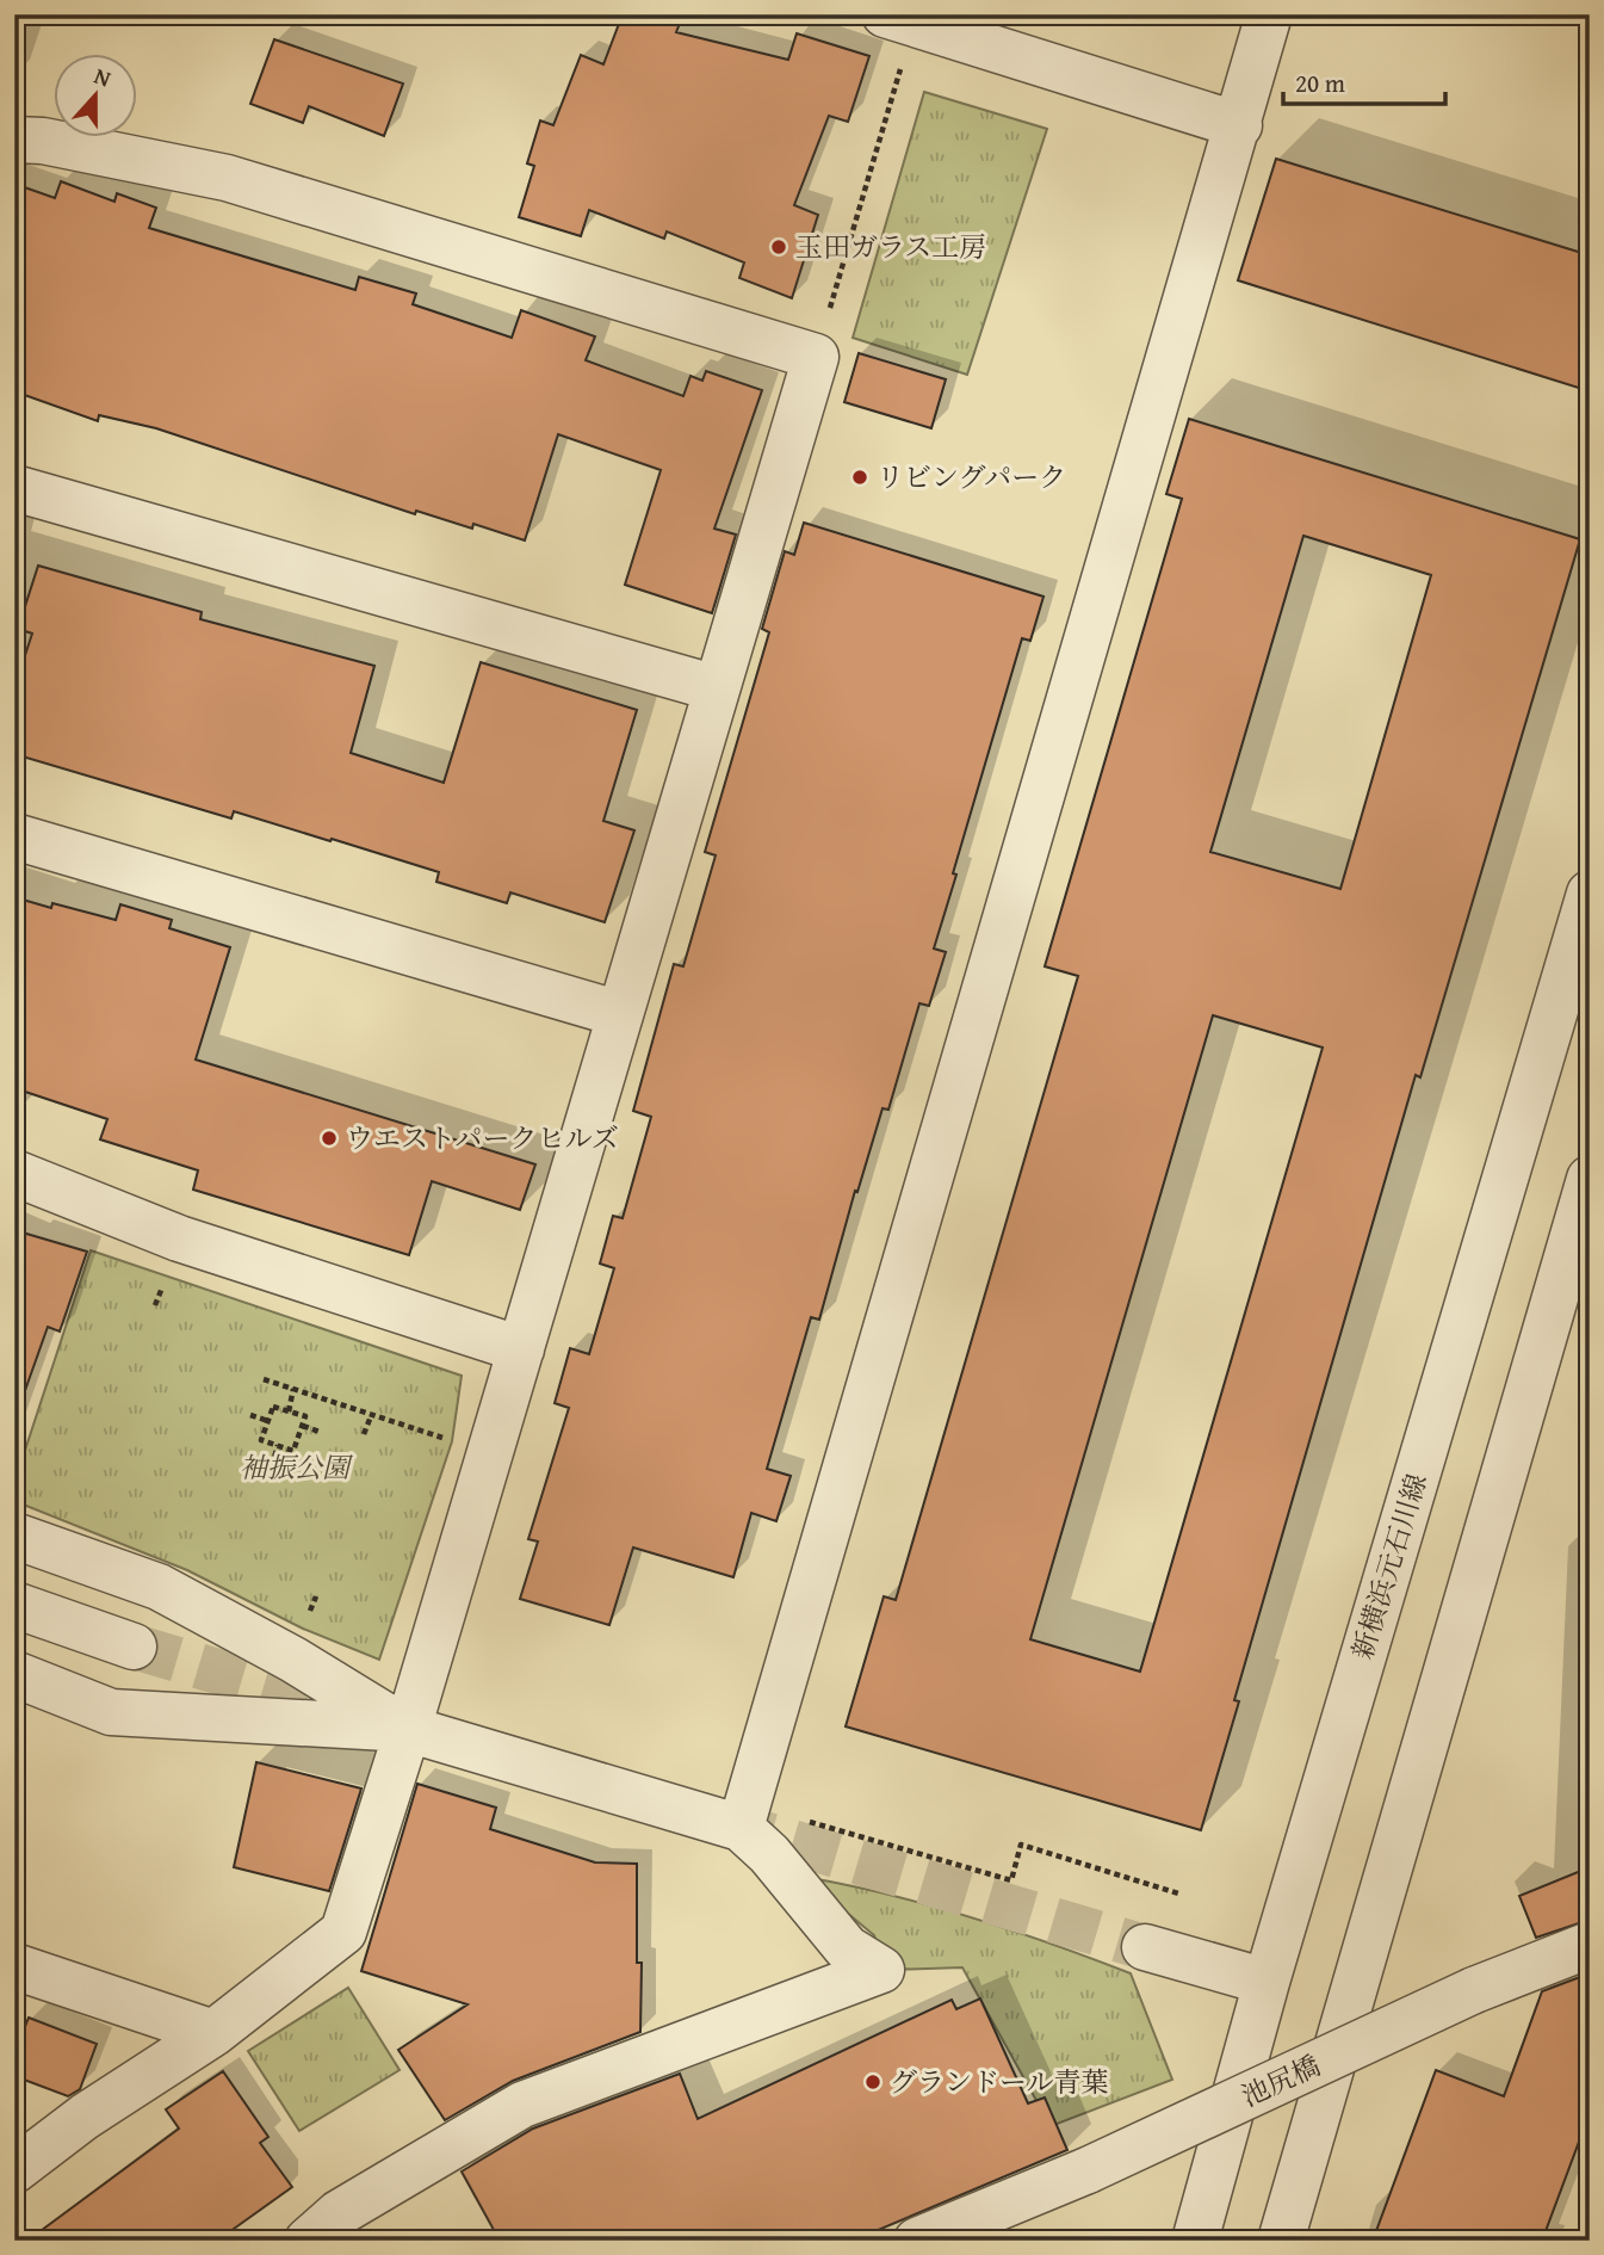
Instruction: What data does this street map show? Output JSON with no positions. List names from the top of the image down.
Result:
{
  "streets": {
    "street": ["新横浜元石川線", "池尻橋"]
  },
  "parks": ["袖振公園"],
  "places": [
    "玉田ガラス工房",
    "リビングパーク",
    "ウエストパークヒルズ",
    "グランドール青葉"
  ],
  "scale_bar": "20 m",
  "north": "top"
}
